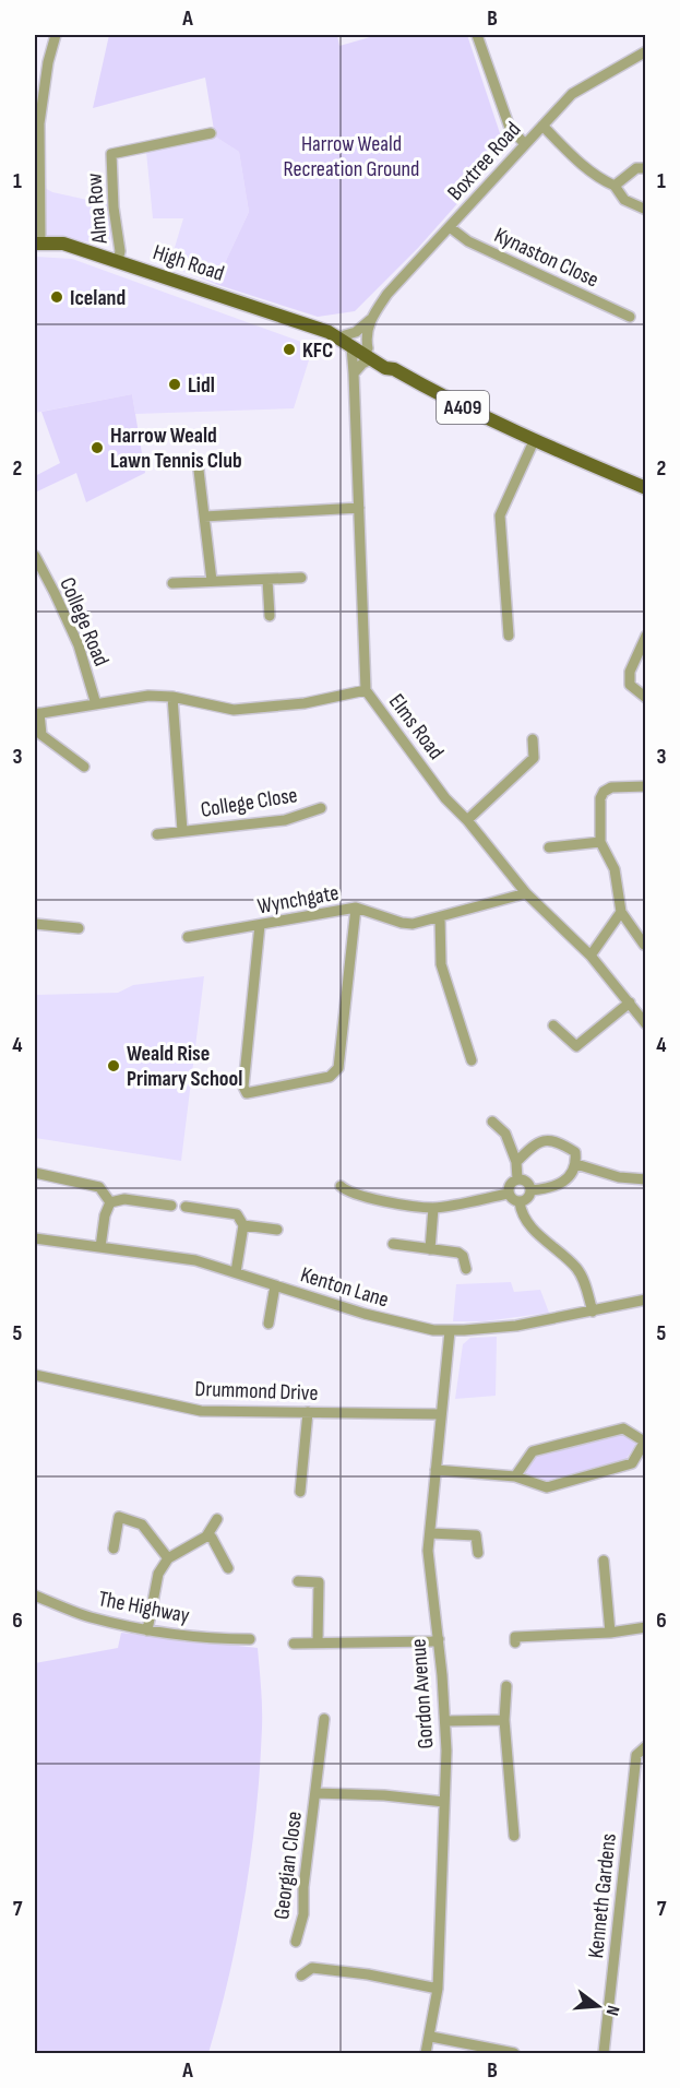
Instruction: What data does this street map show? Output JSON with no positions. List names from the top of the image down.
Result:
{
  "streets": {
    "main road": ["High Road", "A409"],
    "street": [
      "Boxtree Road",
      "Alma Row",
      "Kynaston Close",
      "College Road",
      "Elms Road",
      "College Close",
      "Wynchgate",
      "Kenton Lane",
      "Drummond Drive",
      "The Highway",
      "Gordon Avenue",
      "Georgian Close",
      "Kenneth Gardens"
    ]
  },
  "crossings": [
    ["Boxtree Road", "Kynaston Close"],
    ["Boxtree Road", "High Road"],
    ["Boxtree Road", "Elms Road"],
    ["Alma Row", "High Road"],
    ["High Road", "Elms Road"],
    ["Elms Road", "Wynchgate"],
    ["Kenton Lane", "Gordon Avenue"],
    ["Drummond Drive", "Gordon Avenue"],
    ["Gordon Avenue", "Georgian Close"]
  ],
  "parks": ["Harrow Weald Recreation Ground"],
  "places": [
    "Iceland",
    "KFC",
    "Lidl",
    "Harrow Weald Lawn Tennis Club",
    "Weald Rise Primary School"
  ],
  "north": "right",
  "grid": {
    "columns": ["A", "B"],
    "rows": [
      "1",
      "2",
      "3",
      "4",
      "5",
      "6",
      "7"
    ]
  }
}
